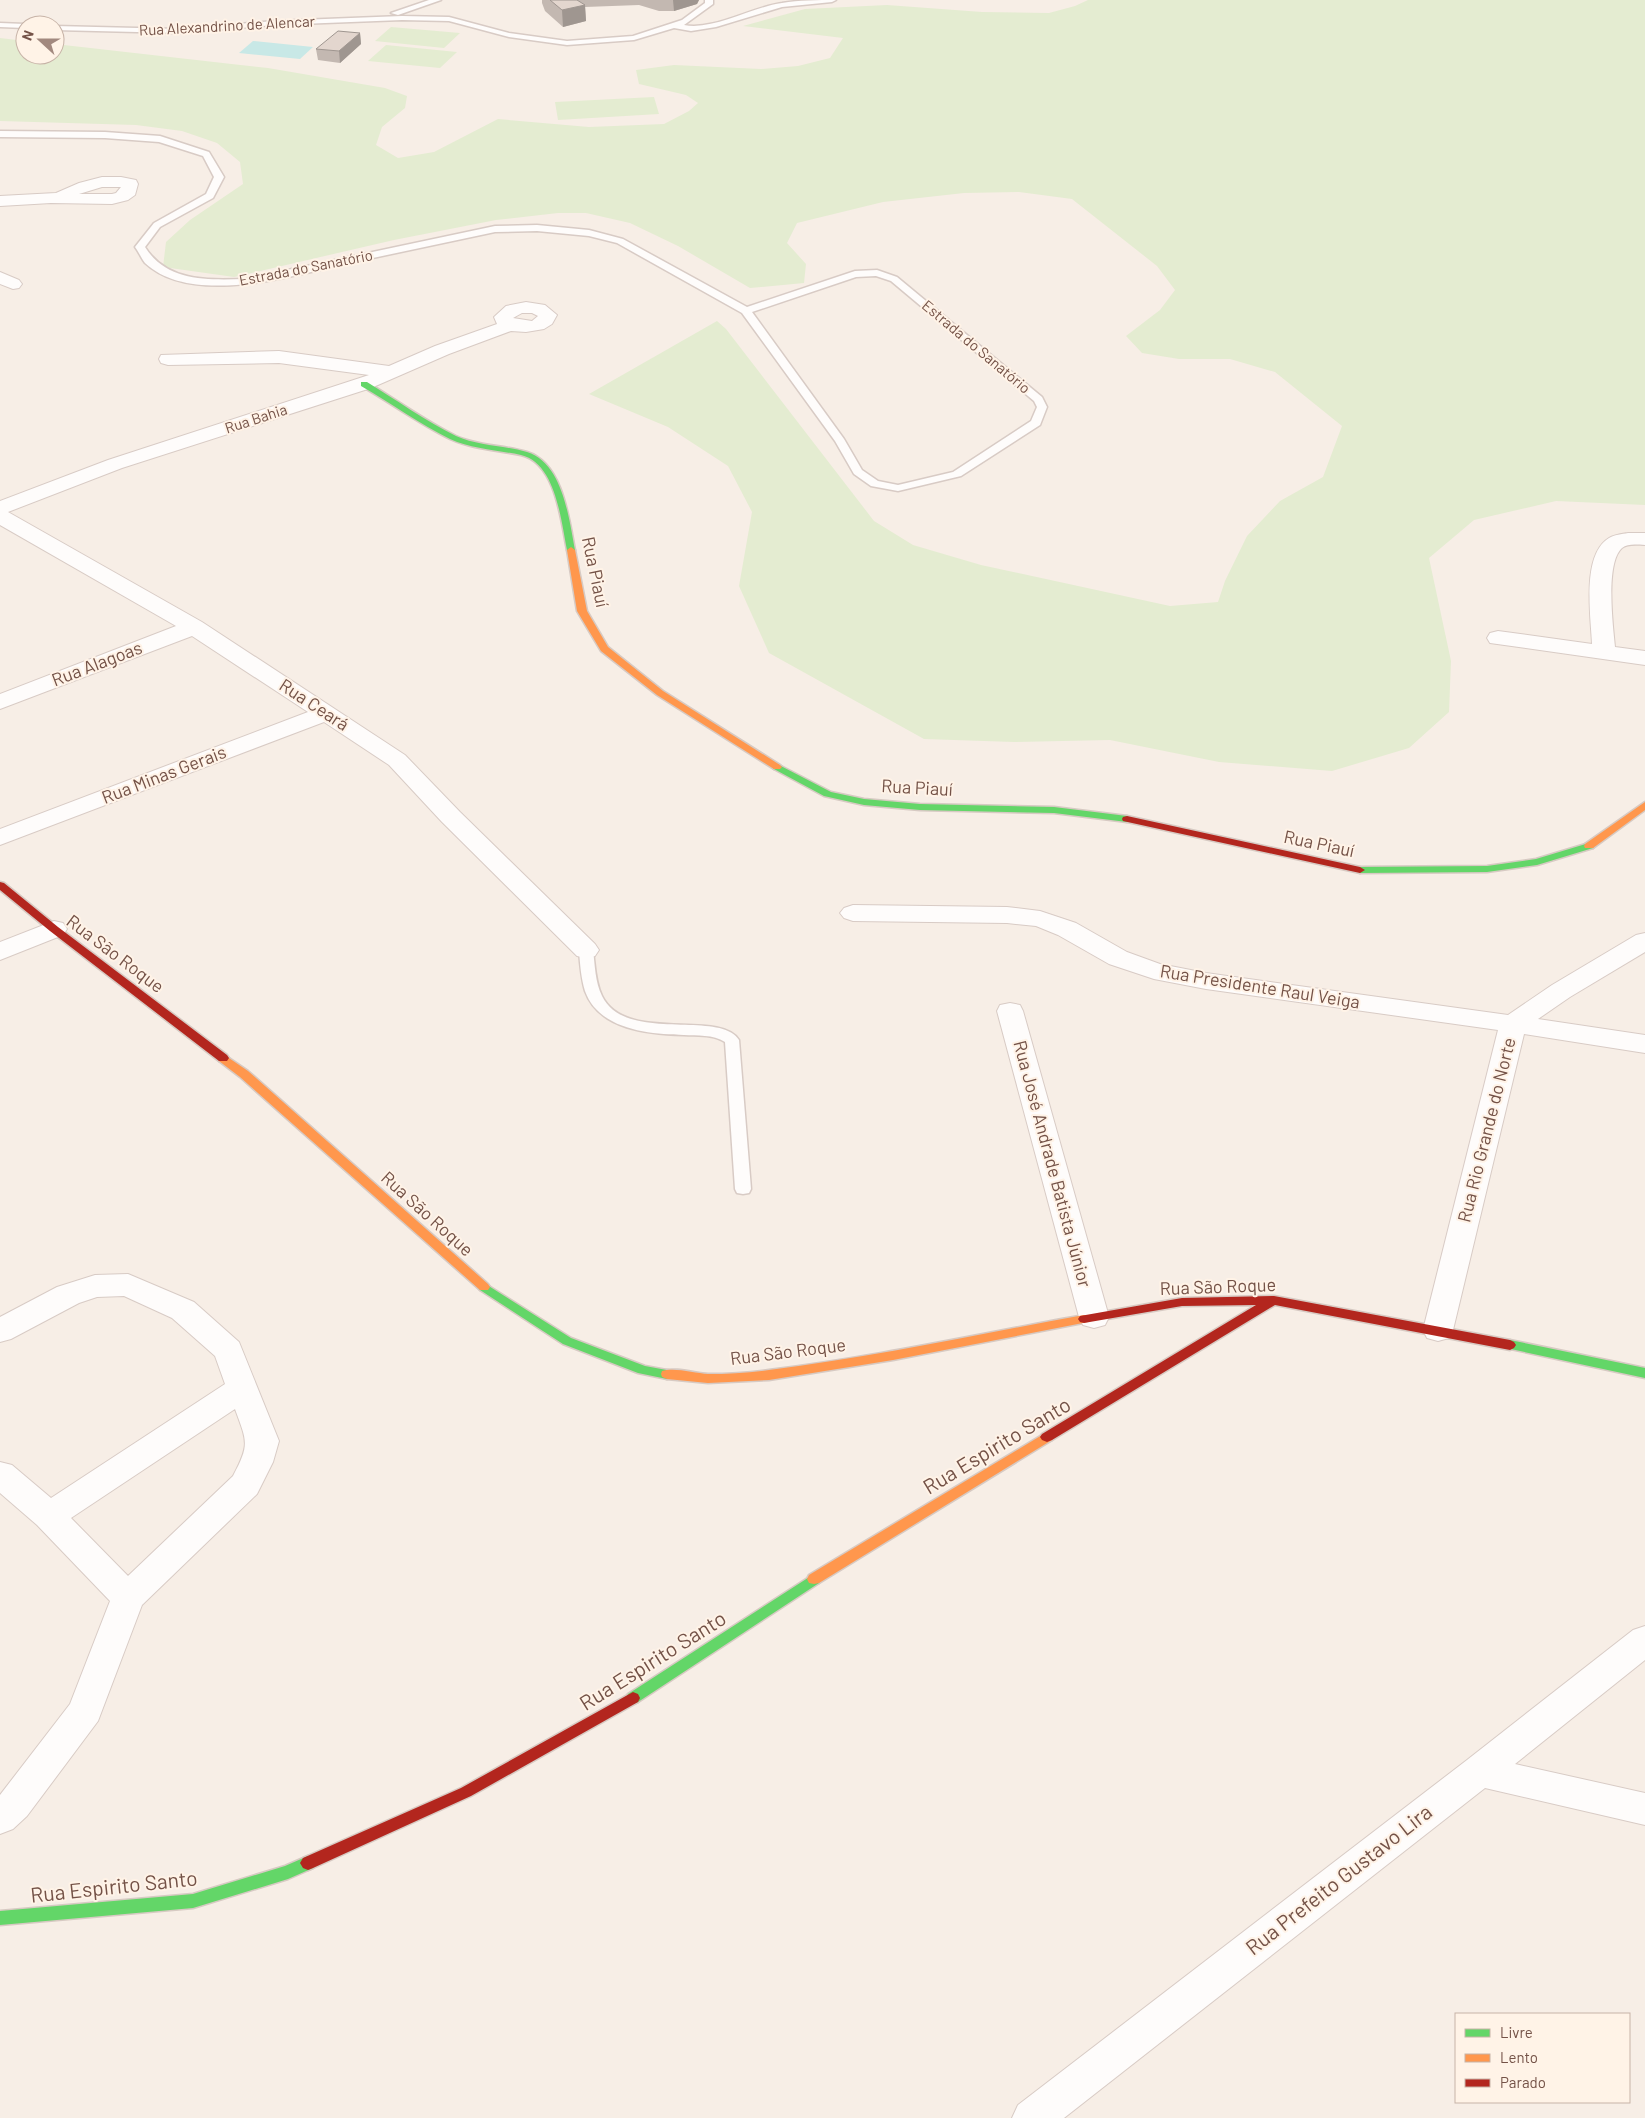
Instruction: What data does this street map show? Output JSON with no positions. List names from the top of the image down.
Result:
{
  "streets": {
    "street": [
      "Rua Bahia",
      "Rua Piauí",
      "Rua Alagoas",
      "Rua Ceará",
      "Rua Minas Gerais",
      "Rua São Roque",
      "Rua Presidente Raul Veiga",
      "Rua Rio Grande do Norte",
      "Rua José Andrade Batista Júnior",
      "Rua Espirito Santo",
      "Rua Prefeito Gustavo Lira"
    ],
    "lane": ["Rua Alexandrino de Alencar", "Estrada do Sanatório"]
  },
  "crossings": [
    ["Rua Bahia", "Rua Piauí"],
    ["Rua Alagoas", "Rua Ceará"],
    ["Rua Ceará", "Rua Minas Gerais"],
    ["Rua São Roque", "Rua Rio Grande do Norte"],
    ["Rua São Roque", "Rua José Andrade Batista Júnior"],
    ["Rua São Roque", "Rua Espirito Santo"],
    ["Rua Presidente Raul Veiga", "Rua Rio Grande do Norte"]
  ],
  "legend": ["Livre", "Lento", "Parado"],
  "north": "left"
}
